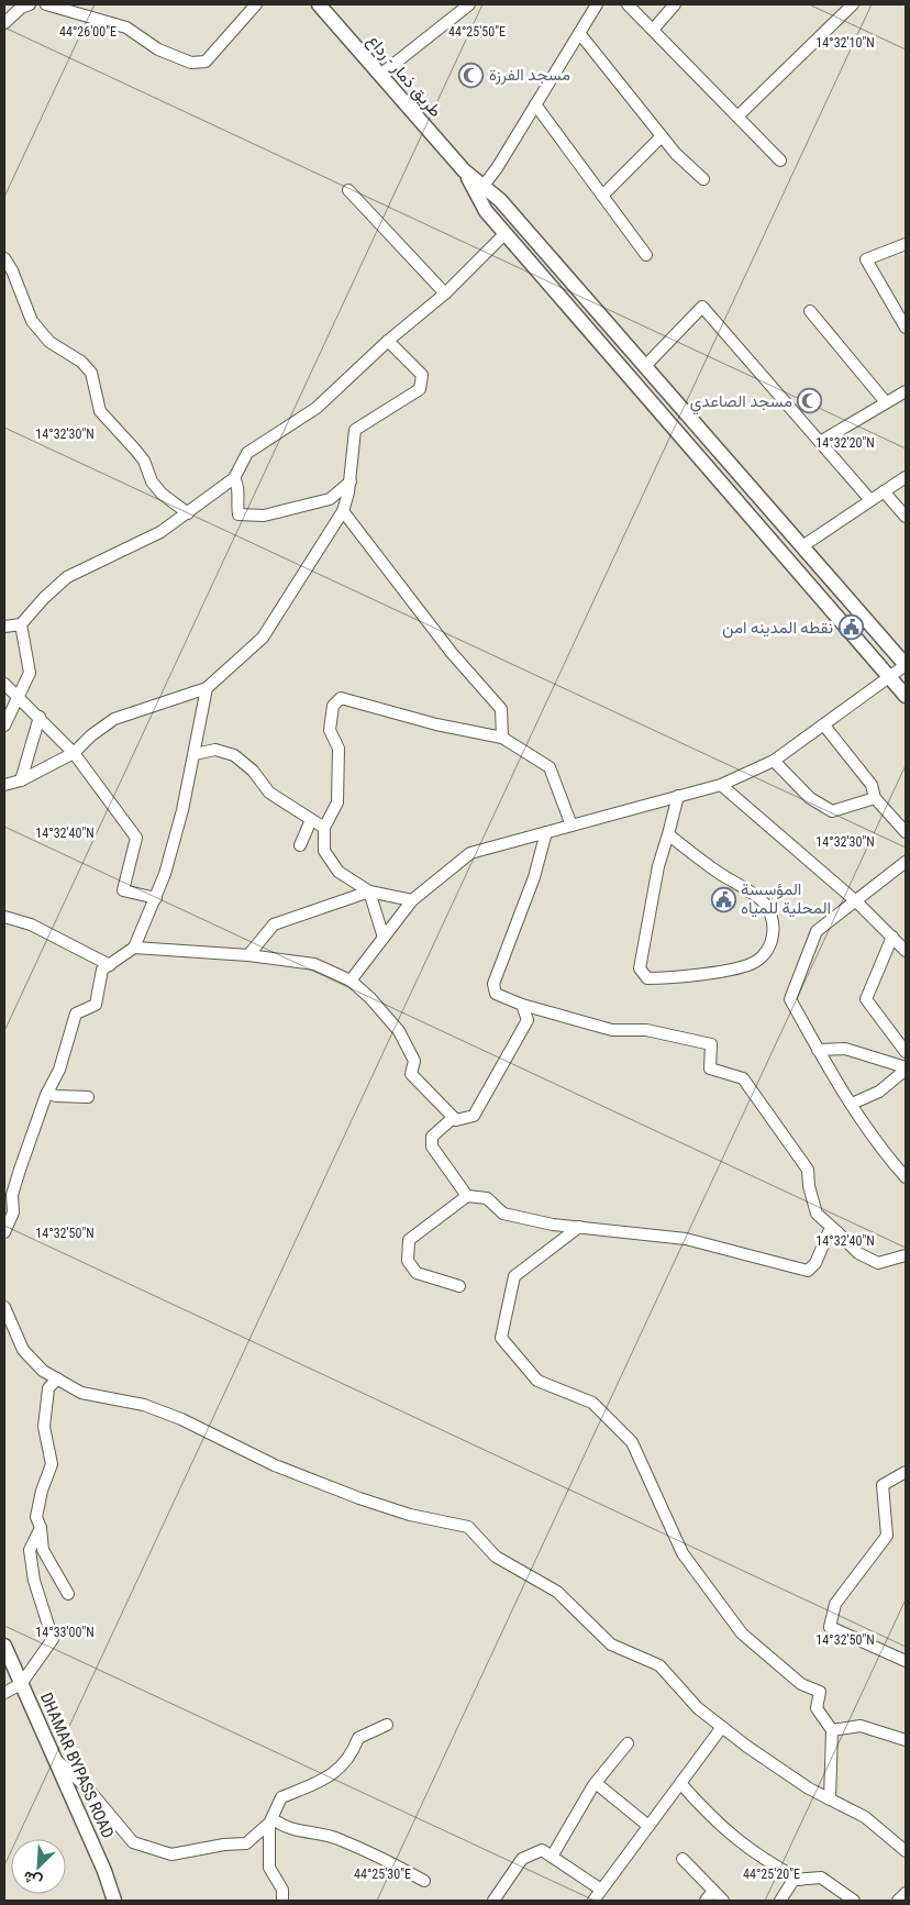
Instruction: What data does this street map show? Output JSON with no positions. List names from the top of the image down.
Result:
{
  "streets": {
    "main road": ["طريق ذمار - رداع", "DHAMAR BYPASS ROAD"]
  },
  "places": {
    "mosque": ["مسجد الفرزة", "مسجد الصاعدي"],
    "public building": ["نقطه المدينه امن", "المؤسسة المحلية للمياه"]
  },
  "north": "bottom left",
  "coordinates": [
    "44°26'00\"E",
    "44°25'50\"E",
    "14°32'10\"N",
    "14°32'30\"N",
    "14°32'20\"N",
    "14°32'40\"N",
    "14°32'50\"N",
    "14°33'00\"N",
    "44°25'30\"E",
    "44°25'20\"E"
  ]
}
